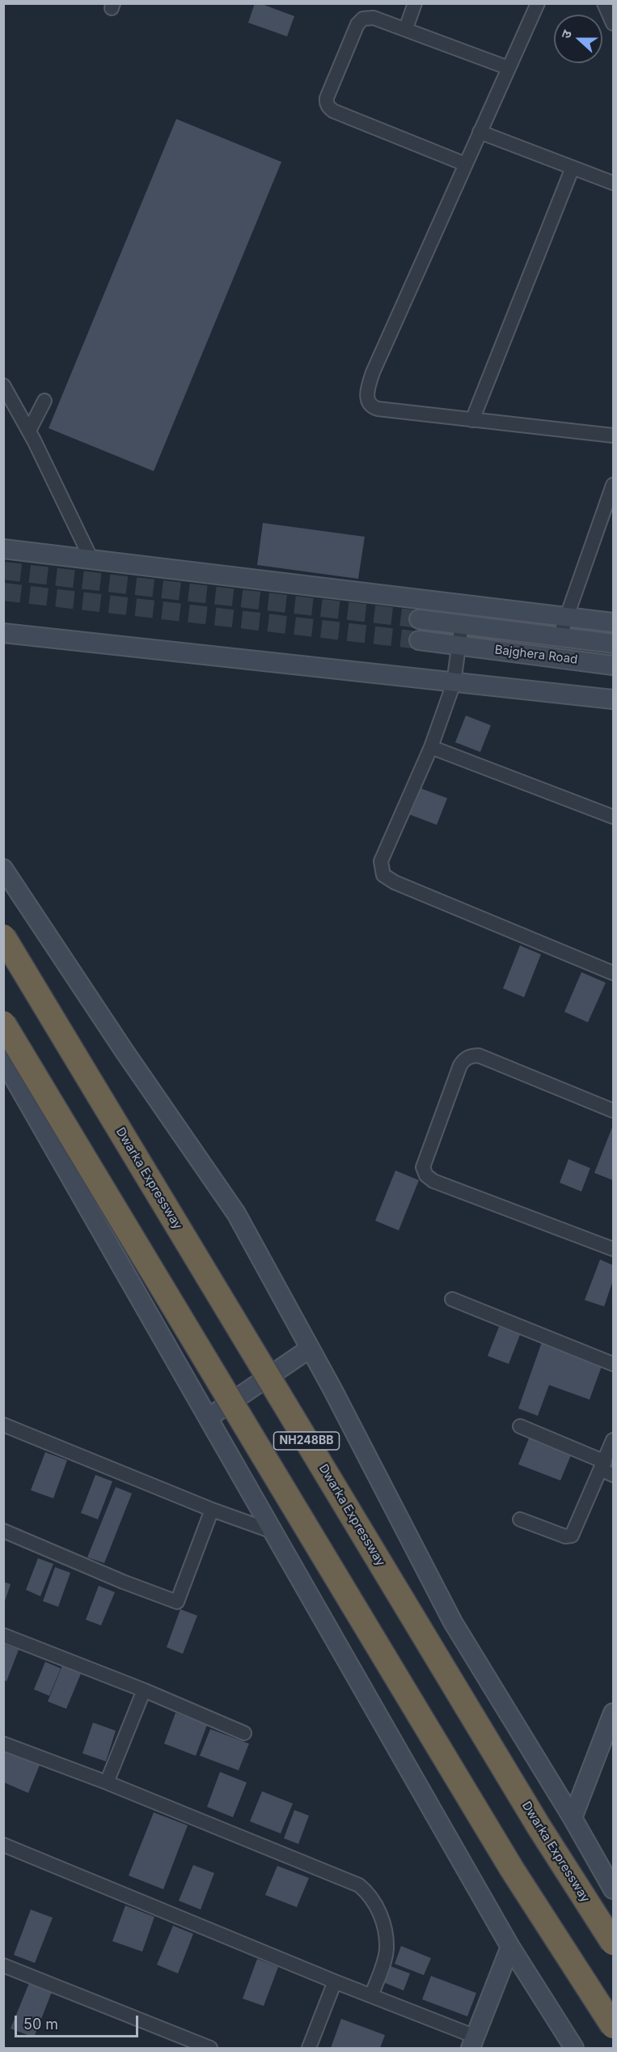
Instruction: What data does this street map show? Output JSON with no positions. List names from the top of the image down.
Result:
{
  "streets": {
    "highway": ["Dwarka Expressway", "NH248BB"],
    "street": ["Bajghera Road"]
  },
  "scale_bar": "50 m",
  "north": "left"
}
